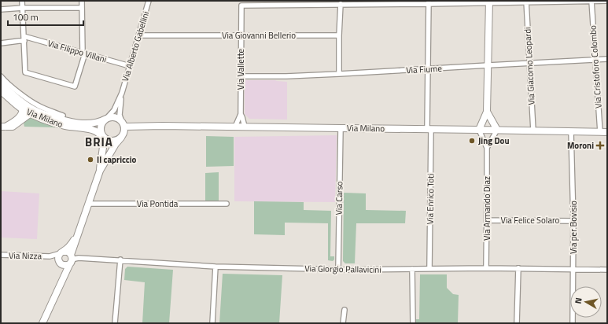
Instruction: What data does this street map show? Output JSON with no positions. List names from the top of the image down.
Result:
{
  "streets": {
    "main road": ["Via Milano"],
    "street": [
      "Via Giovanni Bellerio",
      "Via Alberto Gabellini",
      "Via Filippo Villani",
      "Via Giacomo Leopardi",
      "Via Cristoforo Colombo",
      "Via Vallette",
      "Via Fiume",
      "Via Carso",
      "Via Enrico Toti",
      "Via Pontida",
      "Via Armando Diaz",
      "Via Felice Solaro",
      "Via per Bovisio",
      "Via Nizza",
      "Via Giorgio Pallavicini"
    ]
  },
  "crossings": [
    ["Via Giovanni Bellerio", "Via Alberto Gabellini"],
    ["Via Giovanni Bellerio", "Via Vallette"],
    ["Via Alberto Gabellini", "Via Filippo Villani"],
    ["Via Alberto Gabellini", "Via Milano"],
    ["Via Giacomo Leopardi", "Via Fiume"],
    ["Via Giacomo Leopardi", "Via Milano"],
    ["Via Cristoforo Colombo", "Via Fiume"],
    ["Via Cristoforo Colombo", "Via Milano"],
    ["Via Vallette", "Via Fiume"],
    ["Via Vallette", "Via Milano"],
    ["Via Fiume", "Via Enrico Toti"],
    ["Via Milano", "Via Carso"],
    ["Via Milano", "Via Enrico Toti"],
    ["Via Milano", "Via Armando Diaz"],
    ["Via Milano", "Via per Bovisio"],
    ["Via Carso", "Via Giorgio Pallavicini"],
    ["Via Enrico Toti", "Via Giorgio Pallavicini"],
    ["Via Armando Diaz", "Via Felice Solaro"],
    ["Via Armando Diaz", "Via Giorgio Pallavicini"],
    ["Via Felice Solaro", "Via per Bovisio"],
    ["Via per Bovisio", "Via Giorgio Pallavicini"],
    ["Via Nizza", "Via Giorgio Pallavicini"]
  ],
  "districts": ["BRIA"],
  "places": {
    "other": ["Jing Dou", "Il capriccio"],
    "health": ["Moroni"]
  },
  "scale_bar": "100 m",
  "north": "left"
}
